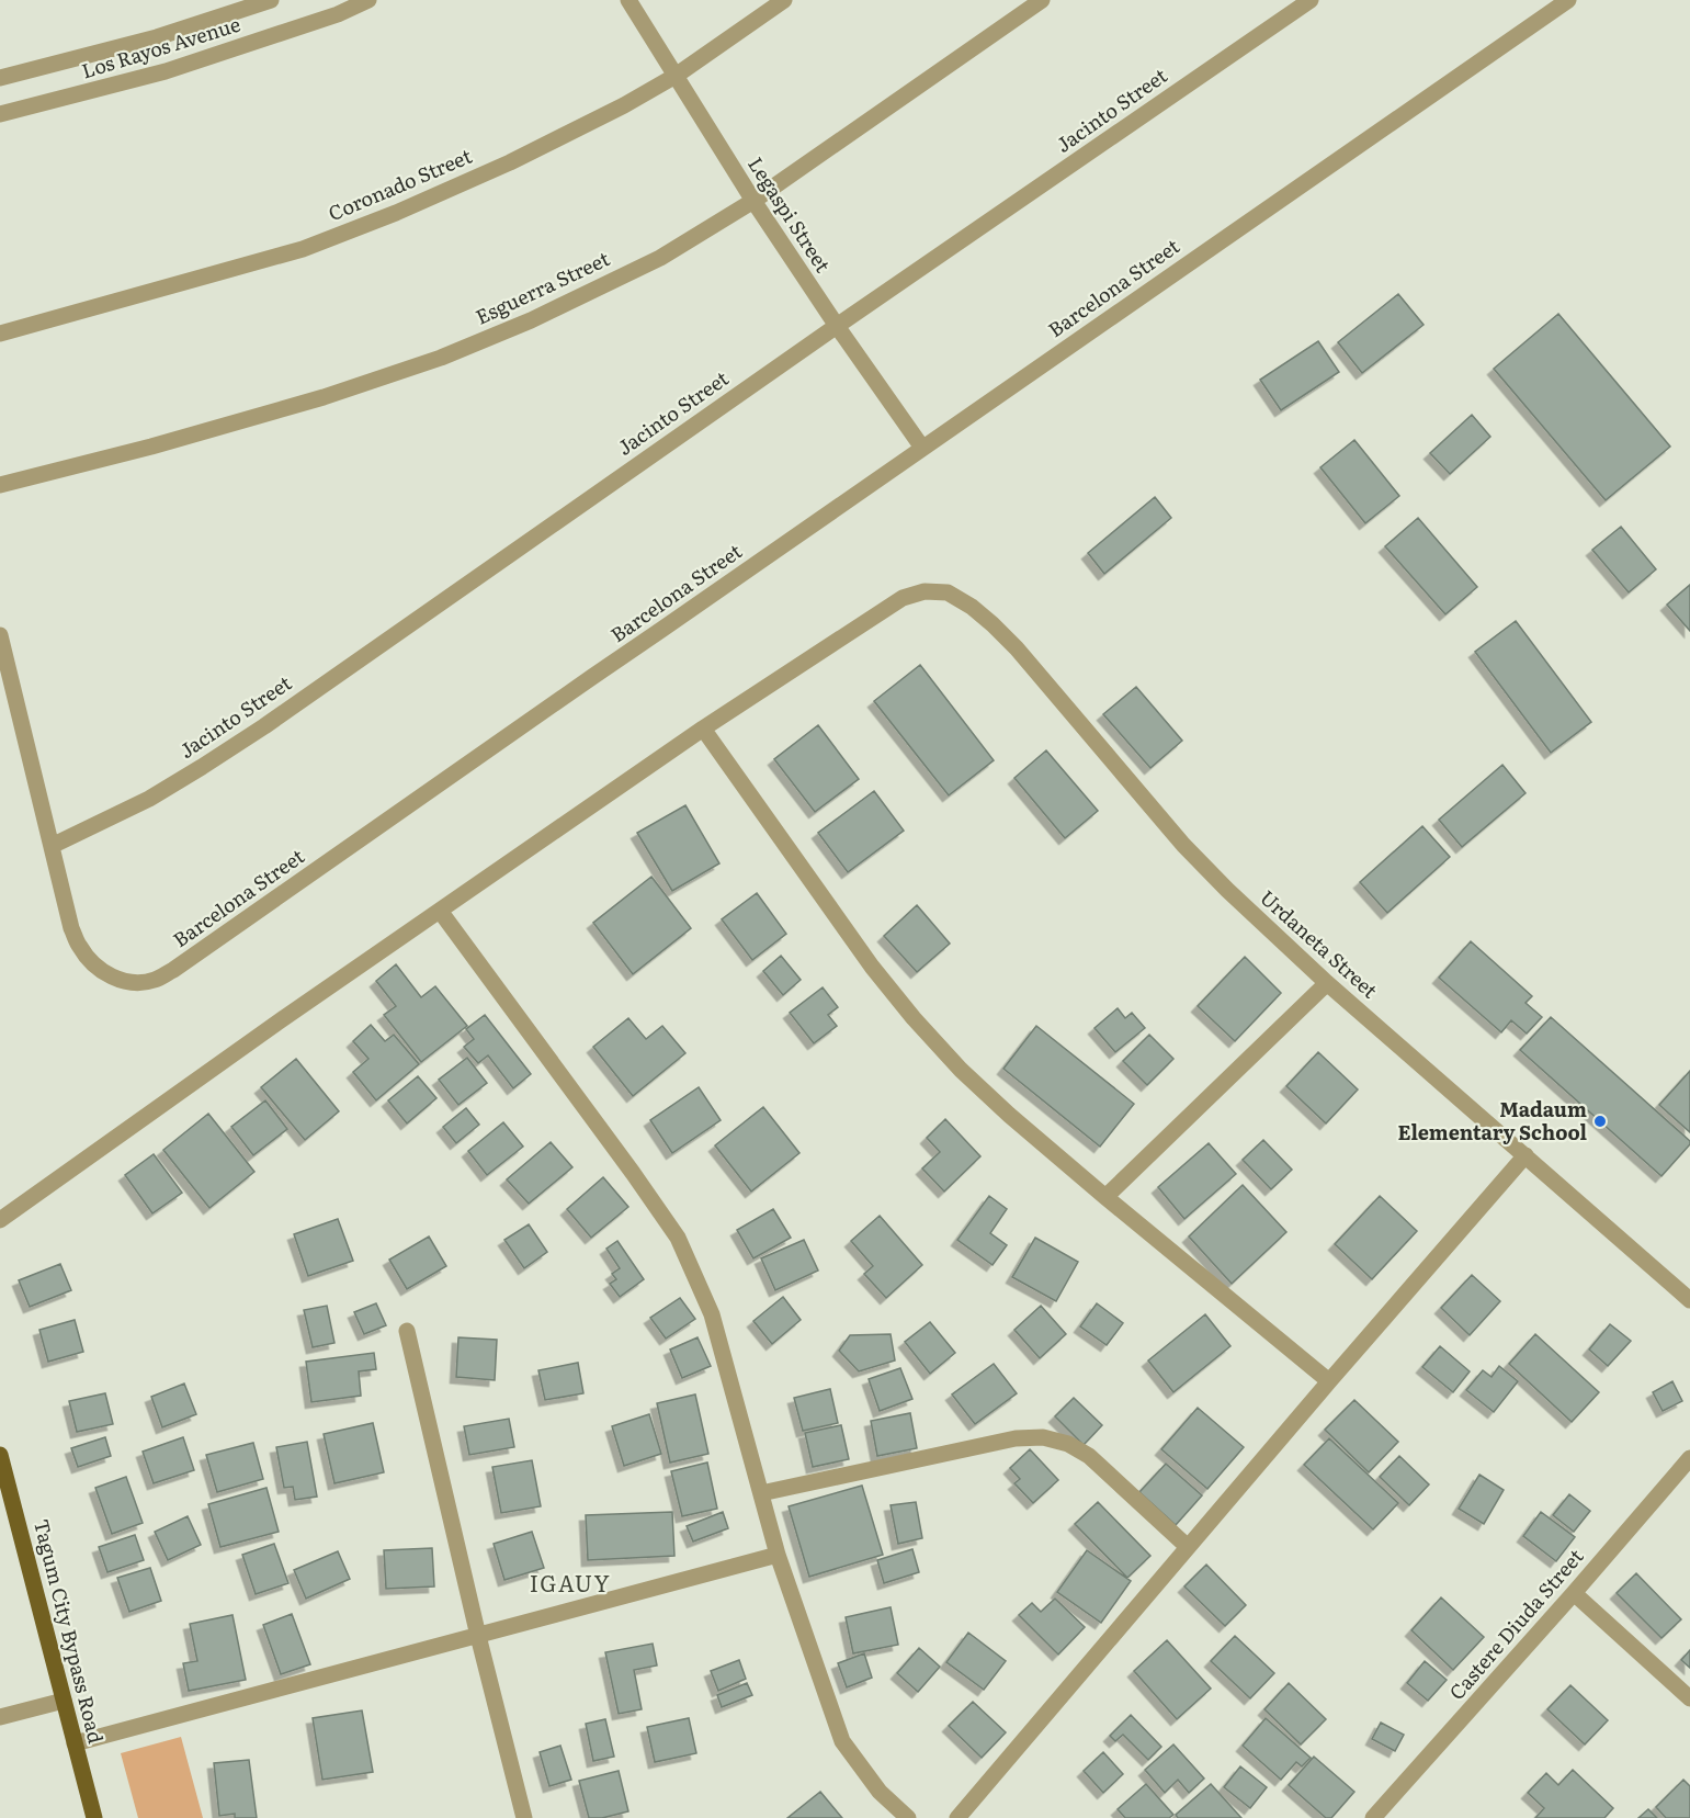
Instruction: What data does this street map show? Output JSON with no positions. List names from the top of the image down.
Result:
{
  "streets": {
    "main road": ["Tagum City Bypass Road"],
    "street": [
      "Los Rayos Avenue",
      "Jacinto Street",
      "Coronado Street",
      "Legaspi Street",
      "Esguerra Street",
      "Barcelona Street",
      "Urdaneta Street",
      "Castere Diuda Street"
    ]
  },
  "crossings": [
    ["Jacinto Street", "Legaspi Street"],
    ["Jacinto Street", "Barcelona Street"],
    ["Coronado Street", "Legaspi Street"],
    ["Legaspi Street", "Esguerra Street"],
    ["Legaspi Street", "Barcelona Street"]
  ],
  "districts": ["IGAUY"],
  "places": ["Madaum Elementary School"]
}
